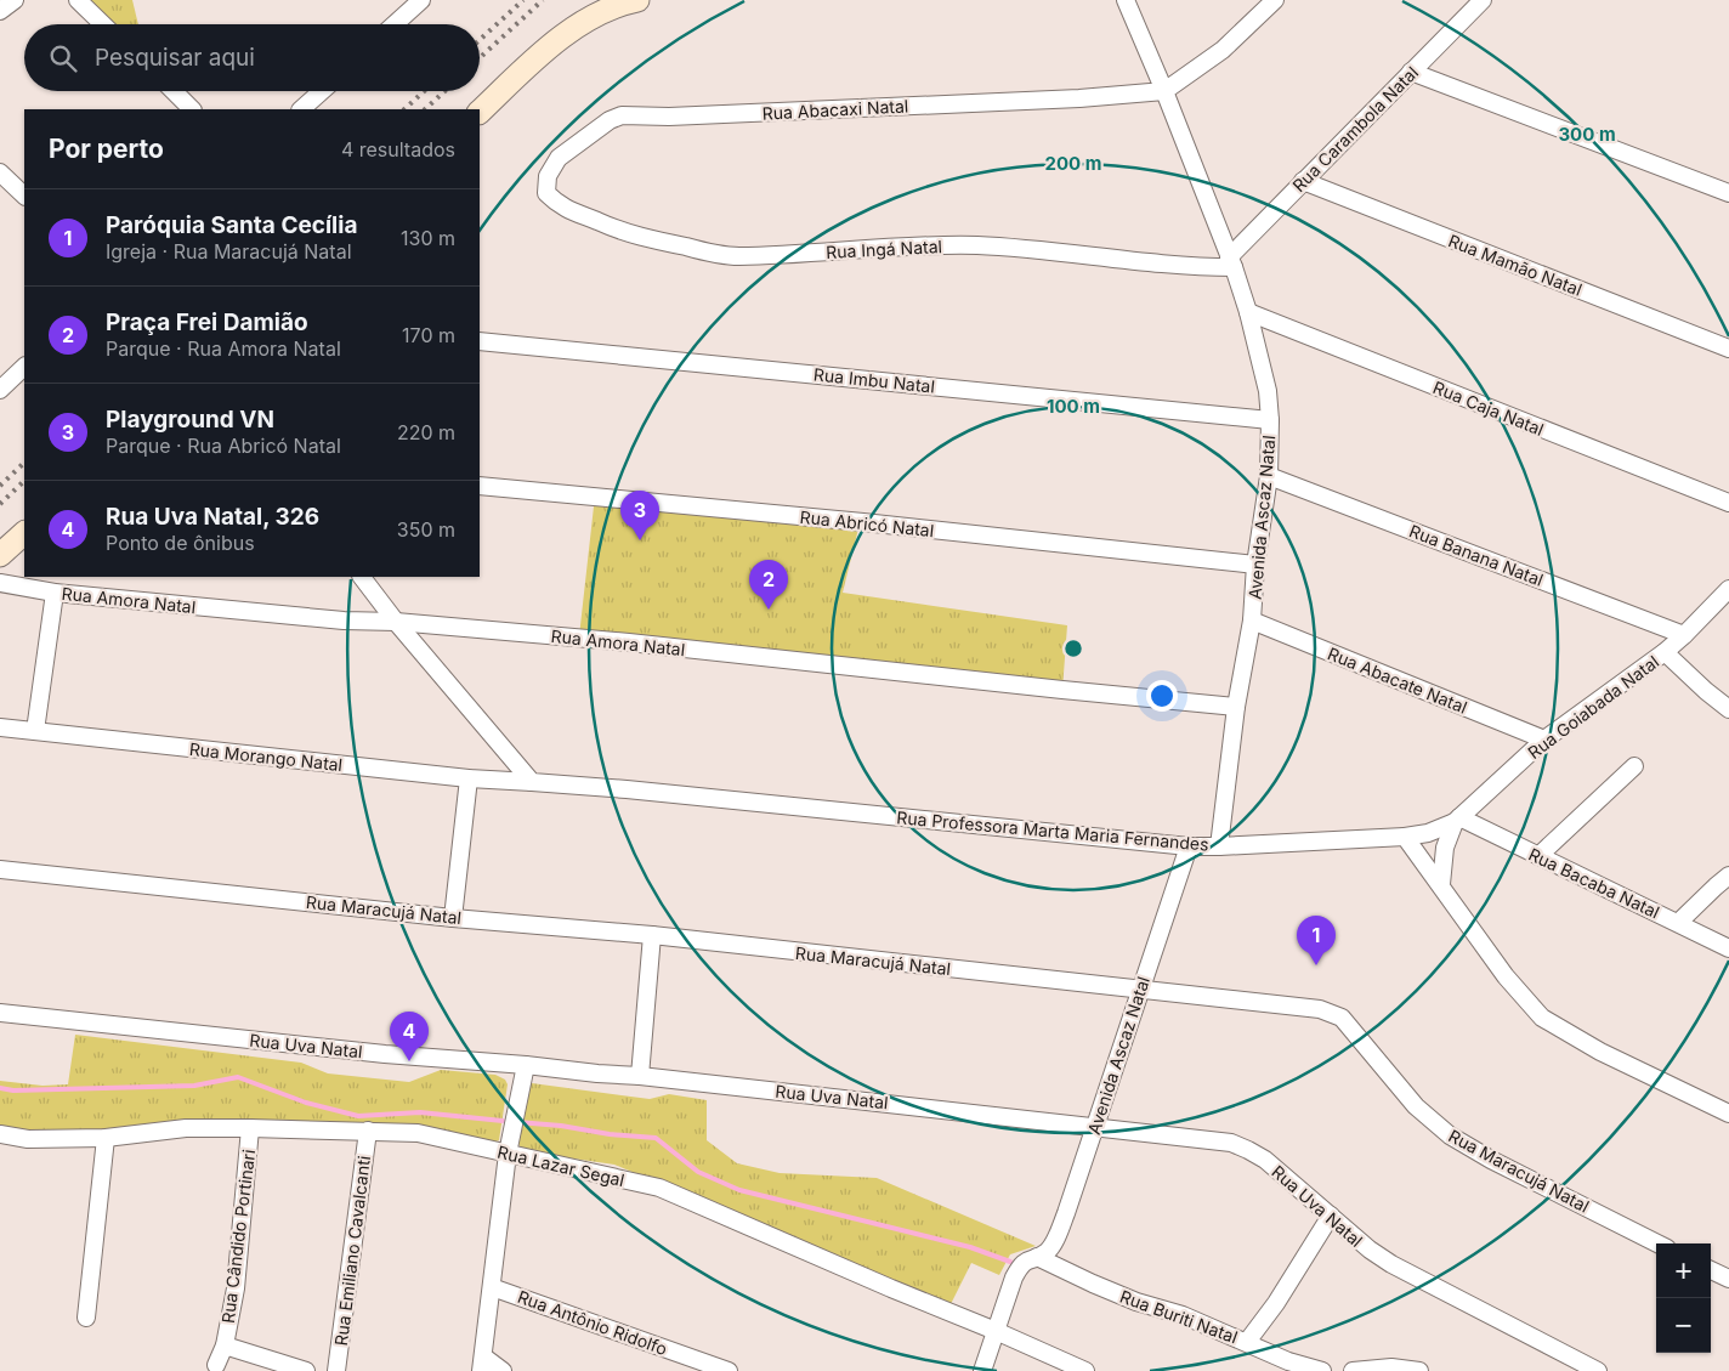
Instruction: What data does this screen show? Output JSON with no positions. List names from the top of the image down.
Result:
{
  "streets": {
    "street": [
      "Rua Abacaxi Natal",
      "Rua Carambola Natal",
      "Rua Ingá Natal",
      "Rua Mamão Natal",
      "Rua Imbu Natal",
      "Rua Caja Natal",
      "Avenida Ascaz Natal",
      "Rua Abricó Natal",
      "Rua Banana Natal",
      "Rua Amora Natal",
      "Rua Abacate Natal",
      "Rua Goiabada Natal",
      "Rua Morango Natal",
      "Rua Professora Marta Maria Fernandes",
      "Rua Bacaba Natal",
      "Rua Maracujá Natal",
      "Rua Uva Natal",
      "Rua Lazar Segal",
      "Rua Cândido Portinari",
      "Rua Emiliano Cavalcanti",
      "Rua Buriti Natal",
      "Rua Antônio Ridolfo"
    ]
  },
  "crossings": [
    ["Rua Abacaxi Natal", "Rua Ingá Natal"],
    ["Rua Abacaxi Natal", "Avenida Ascaz Natal"],
    ["Rua Carambola Natal", "Rua Ingá Natal"],
    ["Rua Carambola Natal", "Rua Mamão Natal"],
    ["Rua Carambola Natal", "Avenida Ascaz Natal"],
    ["Rua Ingá Natal", "Avenida Ascaz Natal"],
    ["Rua Imbu Natal", "Avenida Ascaz Natal"],
    ["Rua Caja Natal", "Avenida Ascaz Natal"],
    ["Avenida Ascaz Natal", "Rua Abricó Natal"],
    ["Avenida Ascaz Natal", "Rua Banana Natal"],
    ["Avenida Ascaz Natal", "Rua Amora Natal"],
    ["Avenida Ascaz Natal", "Rua Abacate Natal"],
    ["Avenida Ascaz Natal", "Rua Professora Marta Maria Fernandes"],
    ["Avenida Ascaz Natal", "Rua Maracujá Natal"],
    ["Avenida Ascaz Natal", "Rua Uva Natal"],
    ["Avenida Ascaz Natal", "Rua Lazar Segal"],
    ["Avenida Ascaz Natal", "Rua Buriti Natal"],
    ["Rua Banana Natal", "Rua Goiabada Natal"],
    ["Rua Abacate Natal", "Rua Goiabada Natal"],
    ["Rua Goiabada Natal", "Rua Professora Marta Maria Fernandes"],
    ["Rua Goiabada Natal", "Rua Bacaba Natal"],
    ["Rua Morango Natal", "Rua Professora Marta Maria Fernandes"],
    ["Rua Lazar Segal", "Rua Cândido Portinari"],
    ["Rua Lazar Segal", "Rua Emiliano Cavalcanti"]
  ],
  "page": {
    "search": "Pesquisar aqui",
    "heading": ["Por perto", "4 resultados"],
    "list": [
      {
        "mark": "1",
        "name": "Paróquia Santa Cecília",
        "note": "Igreja · Rua Maracujá Natal",
        "value": "130 m"
      },
      {
        "mark": "2",
        "name": "Praça Frei Damião",
        "note": "Parque · Rua Amora Natal",
        "value": "170 m"
      },
      {
        "mark": "3",
        "name": "Playground VN",
        "note": "Parque · Rua Abricó Natal",
        "value": "220 m"
      },
      {
        "mark": "4",
        "name": "Rua Uva Natal, 326",
        "note": "Ponto de ônibus",
        "value": "350 m"
      }
    ],
    "pins": [
      "3",
      "2",
      "1",
      "4"
    ],
    "map_buttons": ["+", "−"]
  },
  "rings": ["300 m", "200 m", "100 m"]
}
